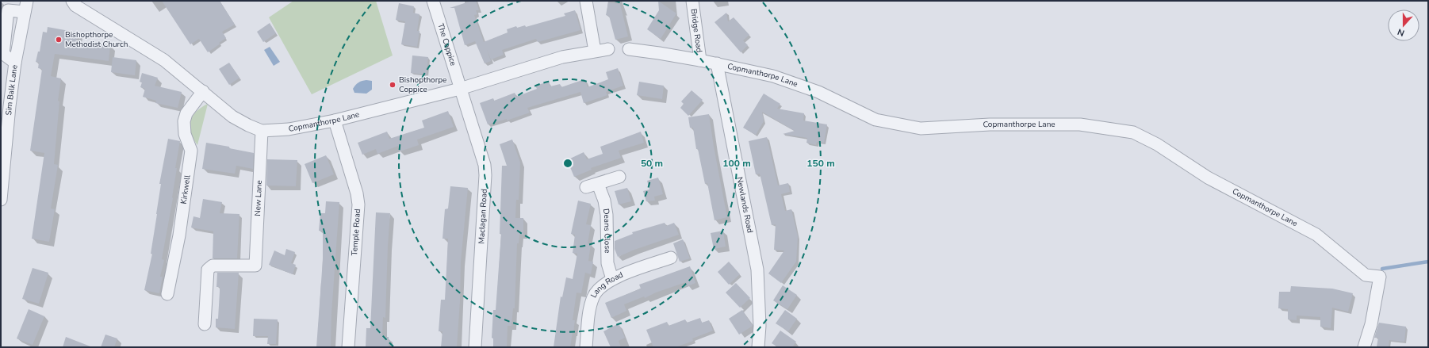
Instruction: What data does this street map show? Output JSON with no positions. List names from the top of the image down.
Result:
{
  "streets": {
    "street": [
      "Bridge Road",
      "The Coppice",
      "Copmanthorpe Lane",
      "Sim Balk Lane",
      "Kirkwell",
      "New Lane",
      "Newlands Road",
      "Maclagan Road",
      "Deans Close",
      "Temple Road",
      "Lang Road"
    ]
  },
  "crossings": [
    ["Bridge Road", "Copmanthorpe Lane"],
    ["The Coppice", "Copmanthorpe Lane"],
    ["The Coppice", "Maclagan Road"],
    ["Copmanthorpe Lane", "Kirkwell"],
    ["Copmanthorpe Lane", "New Lane"],
    ["Copmanthorpe Lane", "Newlands Road"],
    ["Copmanthorpe Lane", "Maclagan Road"],
    ["Copmanthorpe Lane", "Temple Road"],
    ["Deans Close", "Lang Road"]
  ],
  "places": ["Bishopthorpe Methodist Church", "Bishopthorpe Coppice"],
  "north": "bottom",
  "rings": ["50 m", "100 m", "150 m"]
}
